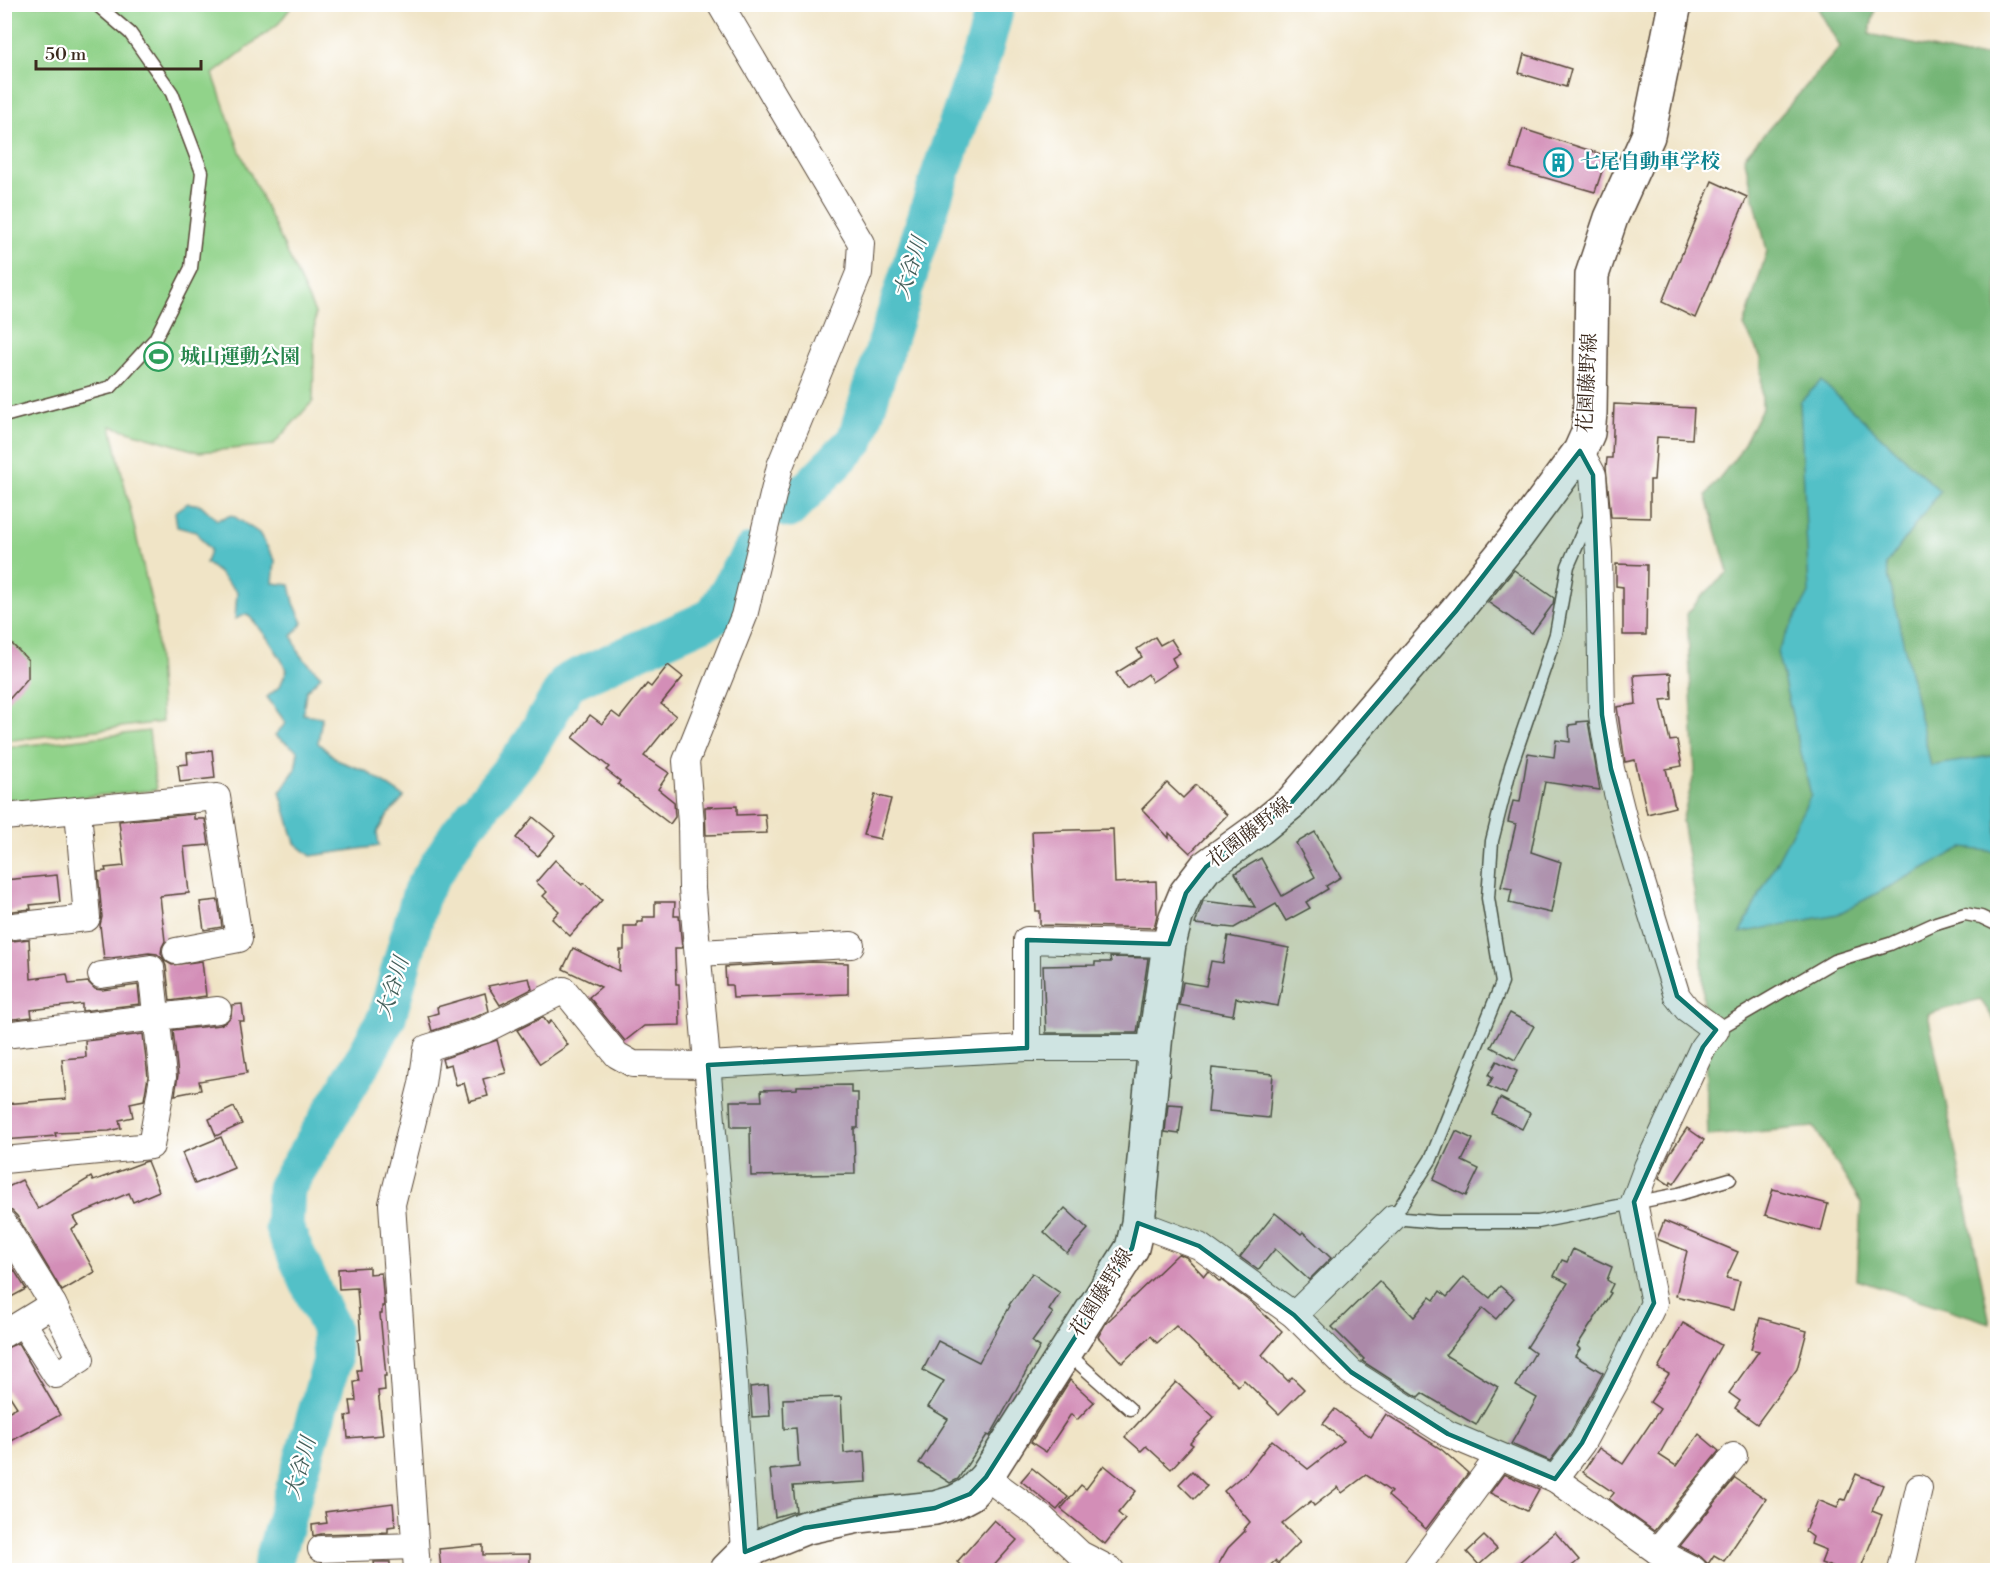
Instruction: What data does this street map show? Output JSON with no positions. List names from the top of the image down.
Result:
{
  "streets": {
    "main road": ["花園藤野線"]
  },
  "water": ["大谷川"],
  "places": {
    "building": ["七尾自動車学校"],
    "sports": ["城山運動公園"]
  },
  "scale_bar": "50 m"
}
